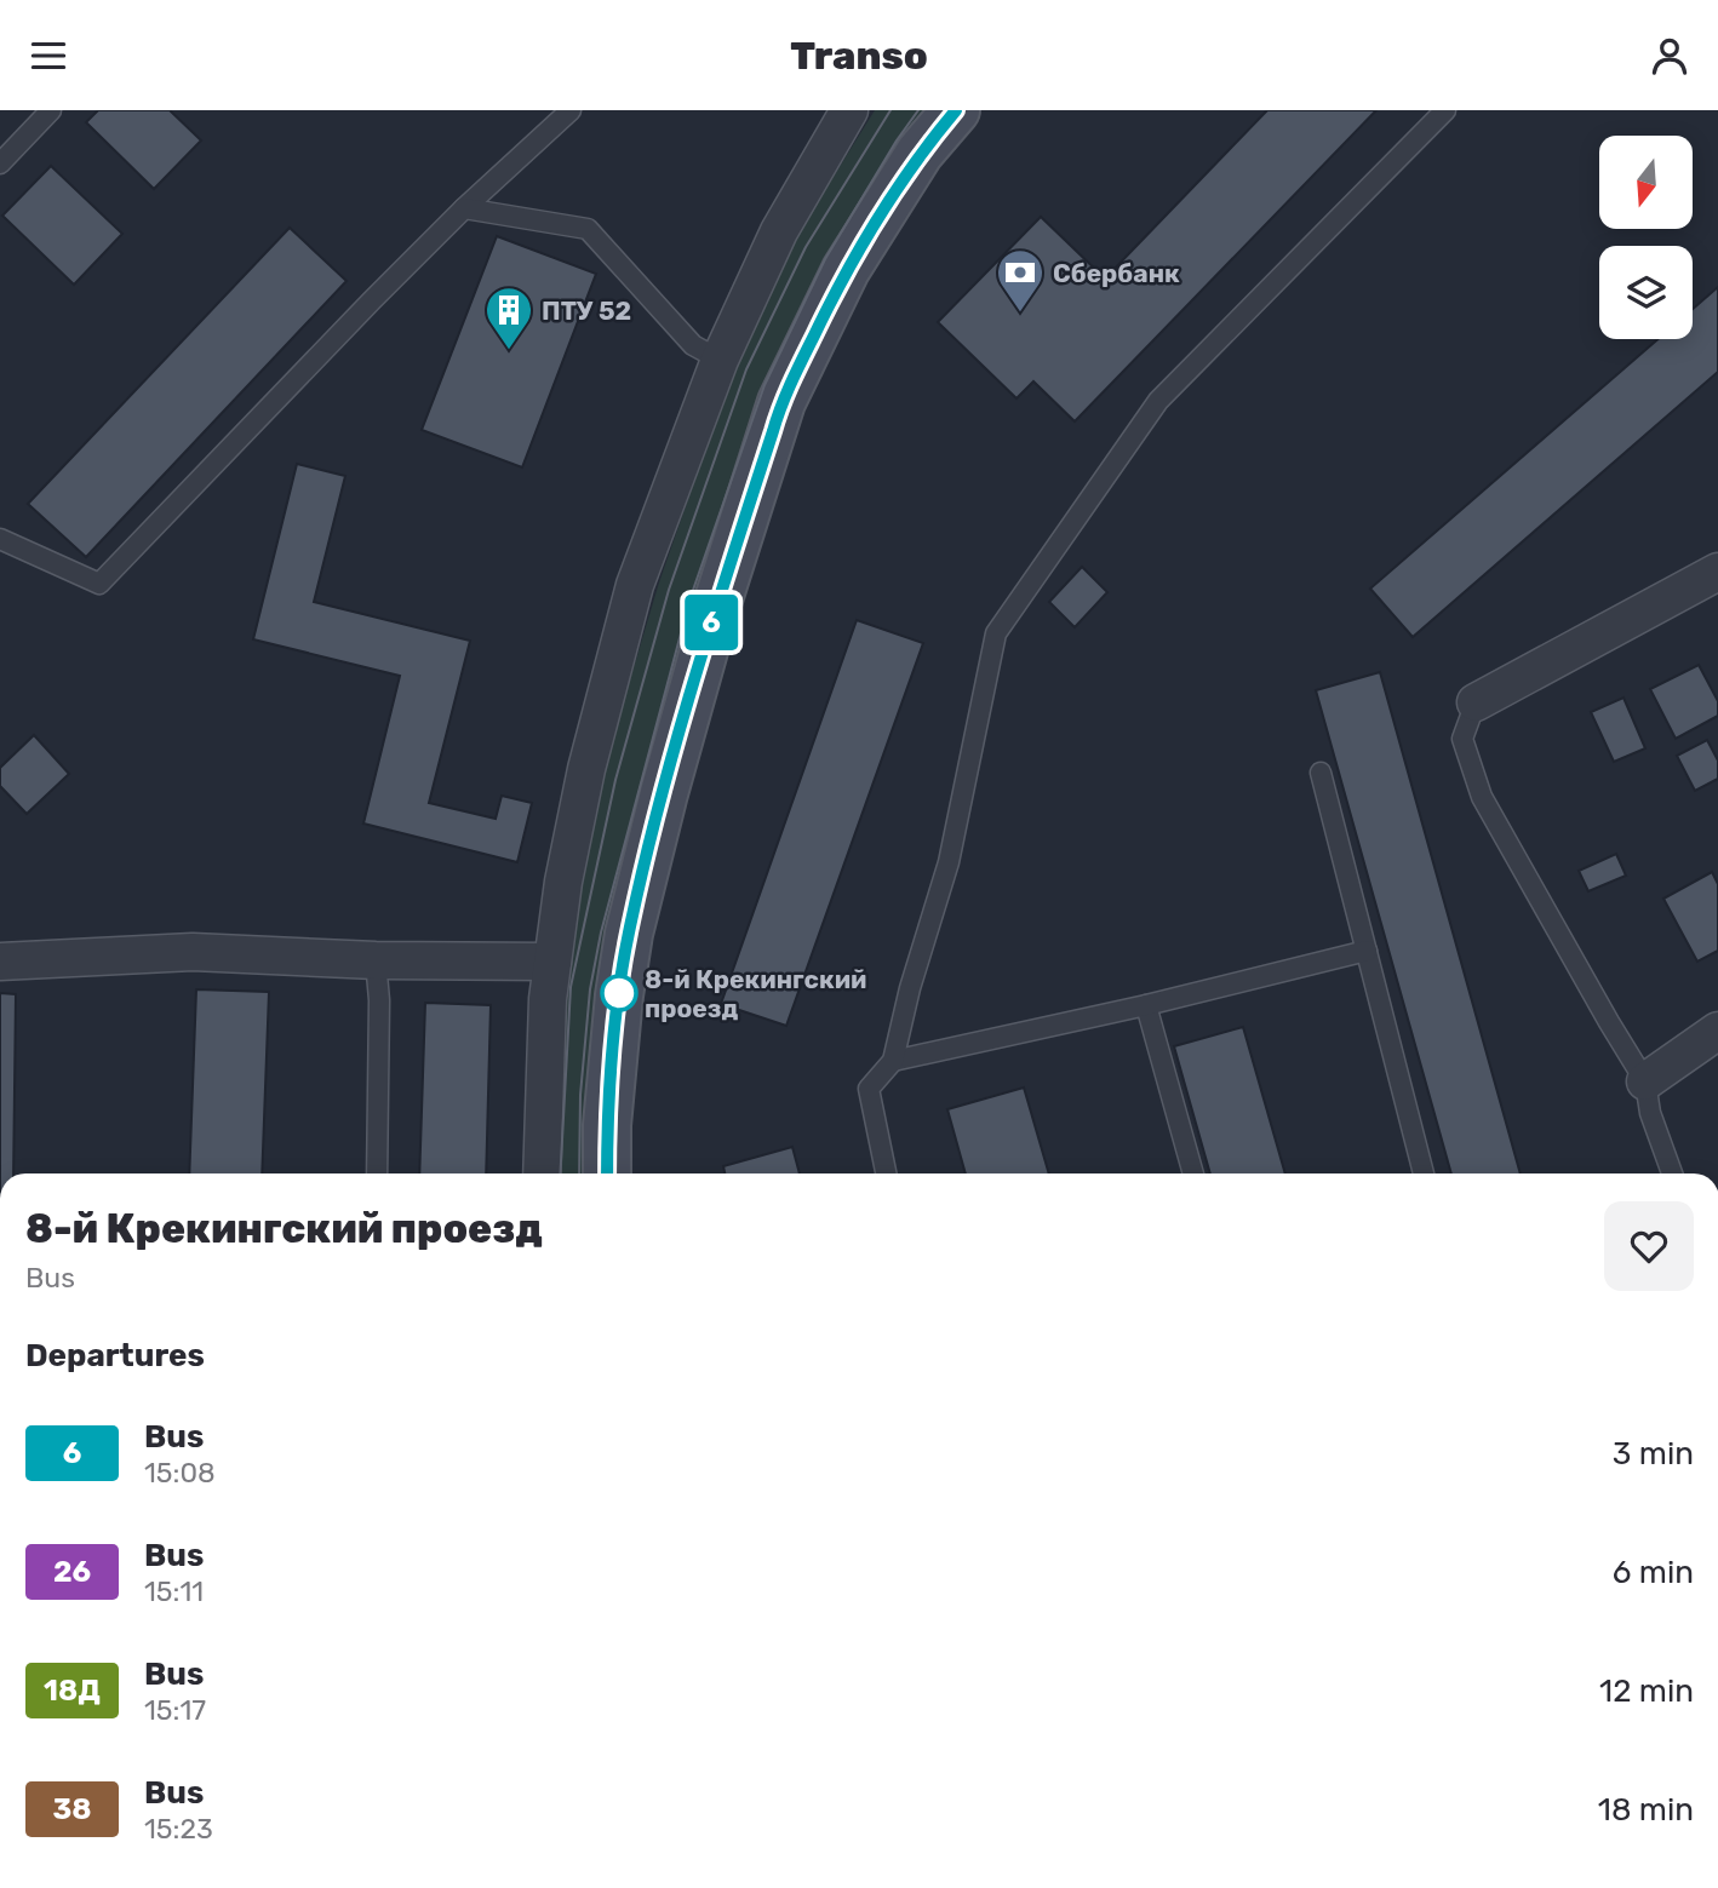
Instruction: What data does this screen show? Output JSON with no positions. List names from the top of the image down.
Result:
{
  "places": {
    "bank": ["Сбербанк"],
    "building": ["ПТУ 52"],
    "other": ["8-й Крекингский проезд"]
  },
  "lines": ["bus line 6"],
  "north": "bottom",
  "page": {
    "header": "Transo",
    "on_map": "6",
    "heading": [
      ["8-й Крекингский проезд", "Bus"],
      "Departures"
    ],
    "list": [
      {
        "mark": "6",
        "name": "Bus",
        "note": "15:08",
        "value": "3 min"
      },
      {
        "mark": "26",
        "name": "Bus",
        "note": "15:11",
        "value": "6 min"
      },
      {
        "mark": "18Д",
        "name": "Bus",
        "note": "15:17",
        "value": "12 min"
      },
      {
        "mark": "38",
        "name": "Bus",
        "note": "15:23",
        "value": "18 min"
      }
    ]
  }
}
